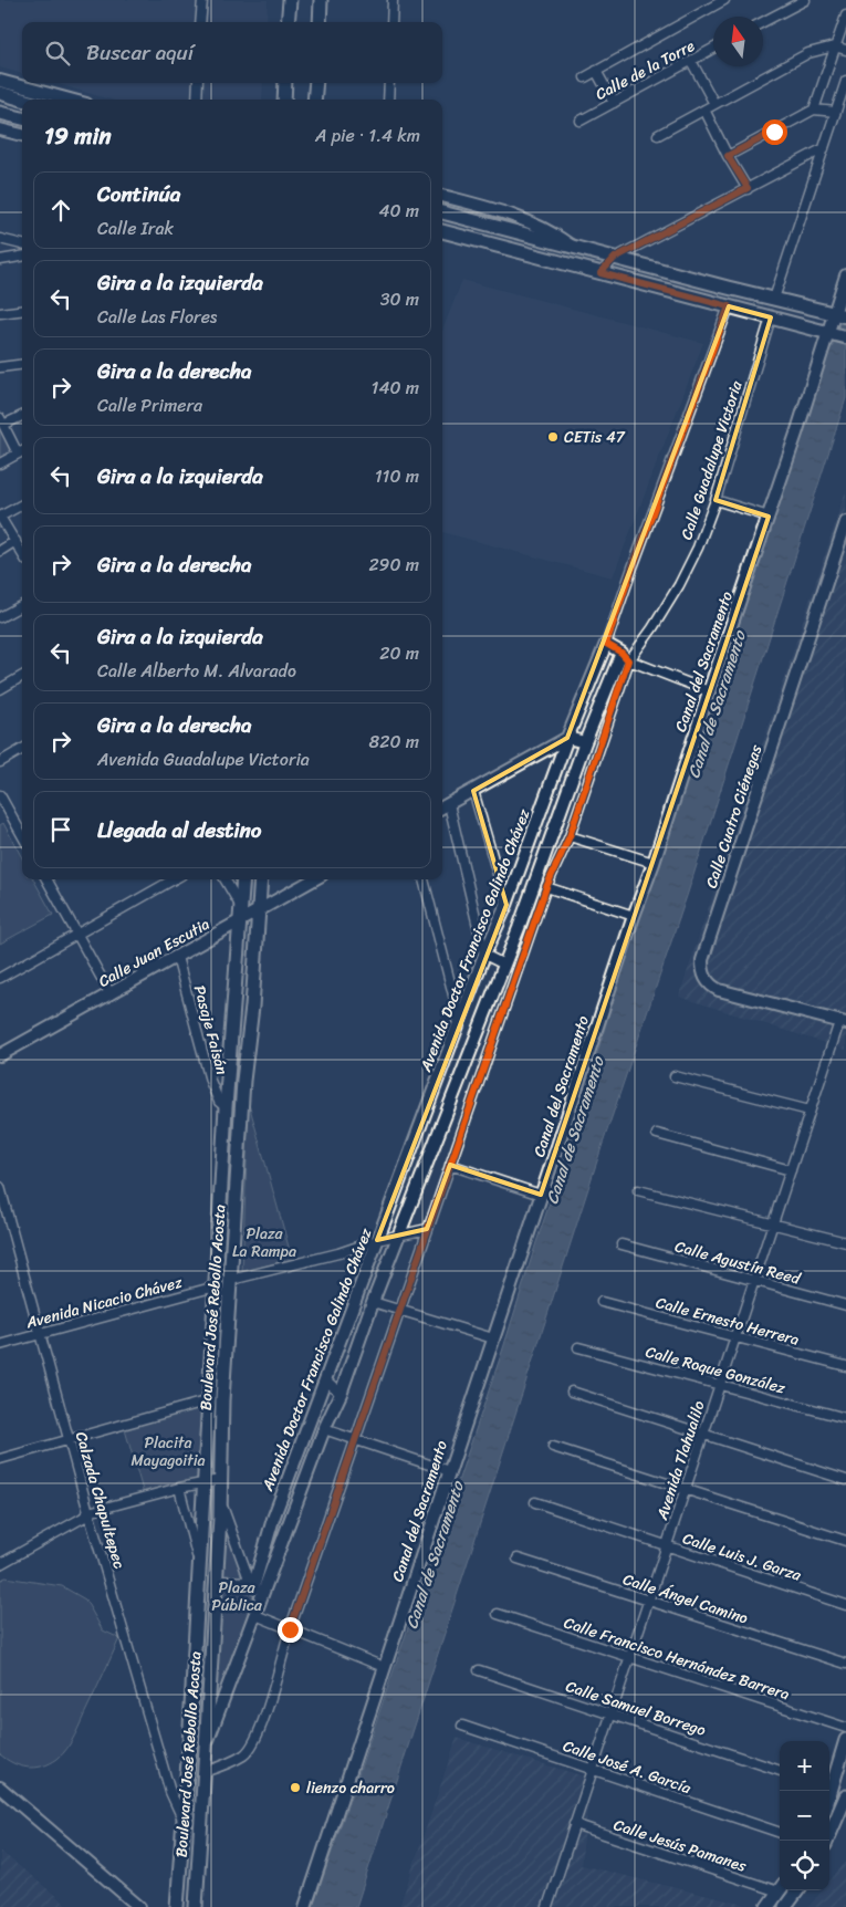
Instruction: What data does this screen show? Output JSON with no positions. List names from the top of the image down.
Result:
{
  "streets": {
    "main road": ["Boulevard José Rebollo Acosta"],
    "street": [
      "Calle de la Torre",
      "Calle Guadalupe Victoria",
      "Canal del Sacramento",
      "Calle Cuatro Ciénegas",
      "Avenida Doctor Francisco Galindo Chávez",
      "Calle Juan Escutia",
      "Pasaje Faisán",
      "Calle Agustín Reed",
      "Avenida Nicacio Chávez",
      "Calle Ernesto Herrera",
      "Calle Roque González",
      "Avenida Tlahualilo",
      "Calzada Chapultepec",
      "Calle Luis J. Garza",
      "Calle Ángel Camino",
      "Calle Francisco Hernández Barrera",
      "Calle Samuel Borrego",
      "Calle José A. García",
      "Calle Jesús Pamanes"
    ]
  },
  "crossings": [
    ["Calle Guadalupe Victoria", "Avenida Doctor Francisco Galindo Chávez"],
    ["Calle Guadalupe Victoria", "Boulevard José Rebollo Acosta"],
    ["Calle Cuatro Ciénegas", "Avenida Tlahualilo"],
    ["Avenida Doctor Francisco Galindo Chávez", "Boulevard José Rebollo Acosta"],
    ["Calle Juan Escutia", "Pasaje Faisán"],
    ["Calle Juan Escutia", "Boulevard José Rebollo Acosta"],
    ["Pasaje Faisán", "Boulevard José Rebollo Acosta"],
    ["Calle Agustín Reed", "Avenida Tlahualilo"],
    ["Avenida Nicacio Chávez", "Boulevard José Rebollo Acosta"],
    ["Avenida Nicacio Chávez", "Calzada Chapultepec"],
    ["Boulevard José Rebollo Acosta", "Calzada Chapultepec"],
    ["Calle Ernesto Herrera", "Avenida Tlahualilo"],
    ["Calle Roque González", "Avenida Tlahualilo"],
    ["Avenida Tlahualilo", "Calle Luis J. Garza"],
    ["Avenida Tlahualilo", "Calle Ángel Camino"],
    ["Avenida Tlahualilo", "Calle Francisco Hernández Barrera"],
    ["Avenida Tlahualilo", "Calle Samuel Borrego"],
    ["Avenida Tlahualilo", "Calle José A. García"],
    ["Avenida Tlahualilo", "Calle Jesús Pamanes"]
  ],
  "water": ["Canal de Sacramento"],
  "parks": ["Plaza La Rampa", "Placita Mayagoitia", "Plaza Pública"],
  "places": ["CETis 47", "lienzo charro"],
  "north": "top",
  "page": {
    "search": "Buscar aquí",
    "heading": ["19 min", "A pie · 1.4 km"],
    "list": [
      ["Continúa", "Calle Irak", "40 m"],
      ["Gira a la izquierda", "Calle Las Flores", "30 m"],
      ["Gira a la derecha", "Calle Primera", "140 m"],
      ["Gira a la izquierda", "110 m"],
      ["Gira a la derecha", "290 m"],
      ["Gira a la izquierda", "Calle Alberto M. Alvarado", "20 m"],
      ["Gira a la derecha", "Avenida Guadalupe Victoria", "820 m"],
      "Llegada al destino"
    ],
    "map_buttons": ["+", "−"]
  }
}
